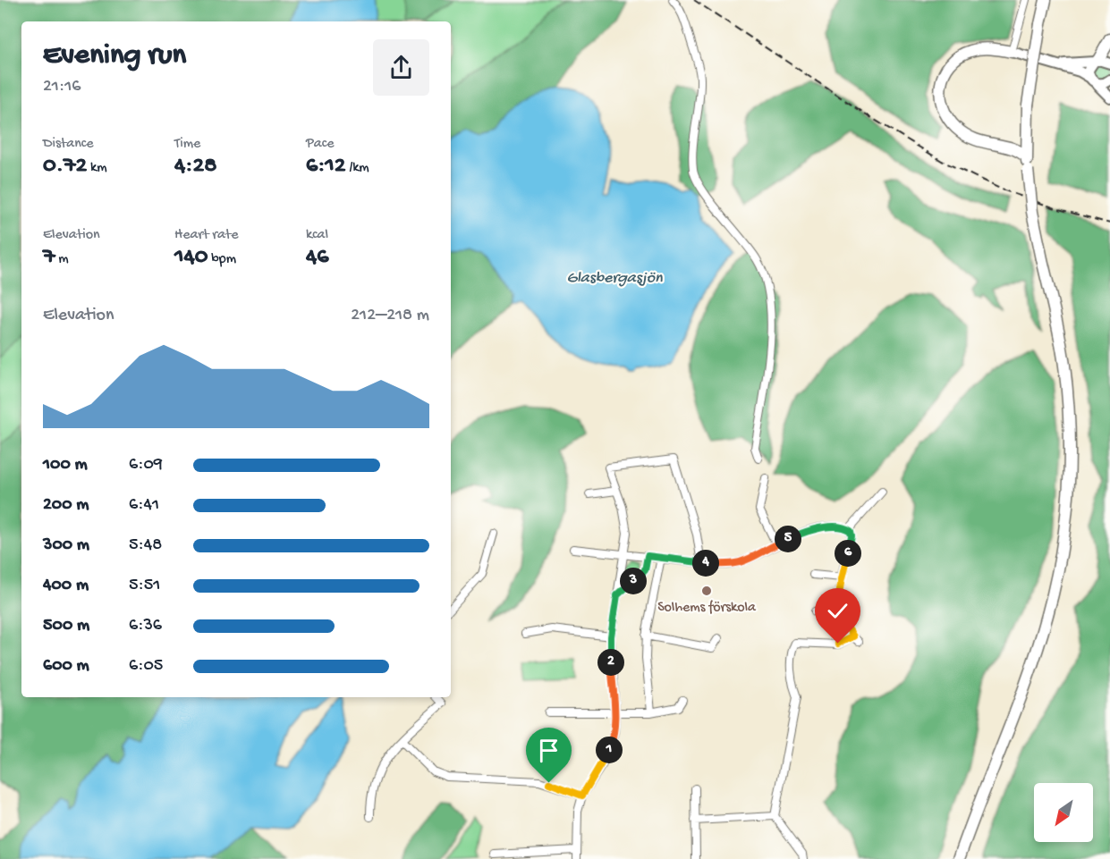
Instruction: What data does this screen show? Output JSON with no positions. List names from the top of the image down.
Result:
{
  "water": ["Glasbergasjön"],
  "places": ["Solhems förskola"],
  "north": "bottom left",
  "page": {
    "heading": ["Evening run", "21:16"],
    "stats": [
      ["Distance", "0.72 km"],
      ["Time", "4:28"],
      ["Pace", "6:12 /km"],
      ["Elevation", "7 m"],
      ["Heart rate", "140 bpm"],
      ["kcal", "46"]
    ],
    "chart": ["Elevation", "212–218 m"],
    "list": [
      {
        "name": "100 m",
        "note": "6:09"
      },
      {
        "name": "200 m",
        "note": "6:41"
      },
      {
        "name": "300 m",
        "note": "5:48"
      },
      {
        "name": "400 m",
        "note": "5:51"
      },
      {
        "name": "500 m",
        "note": "6:36"
      },
      {
        "name": "600 m",
        "note": "6:05"
      }
    ],
    "pins": [
      "5",
      "6",
      "4",
      "3",
      "2",
      "1"
    ]
  }
}
